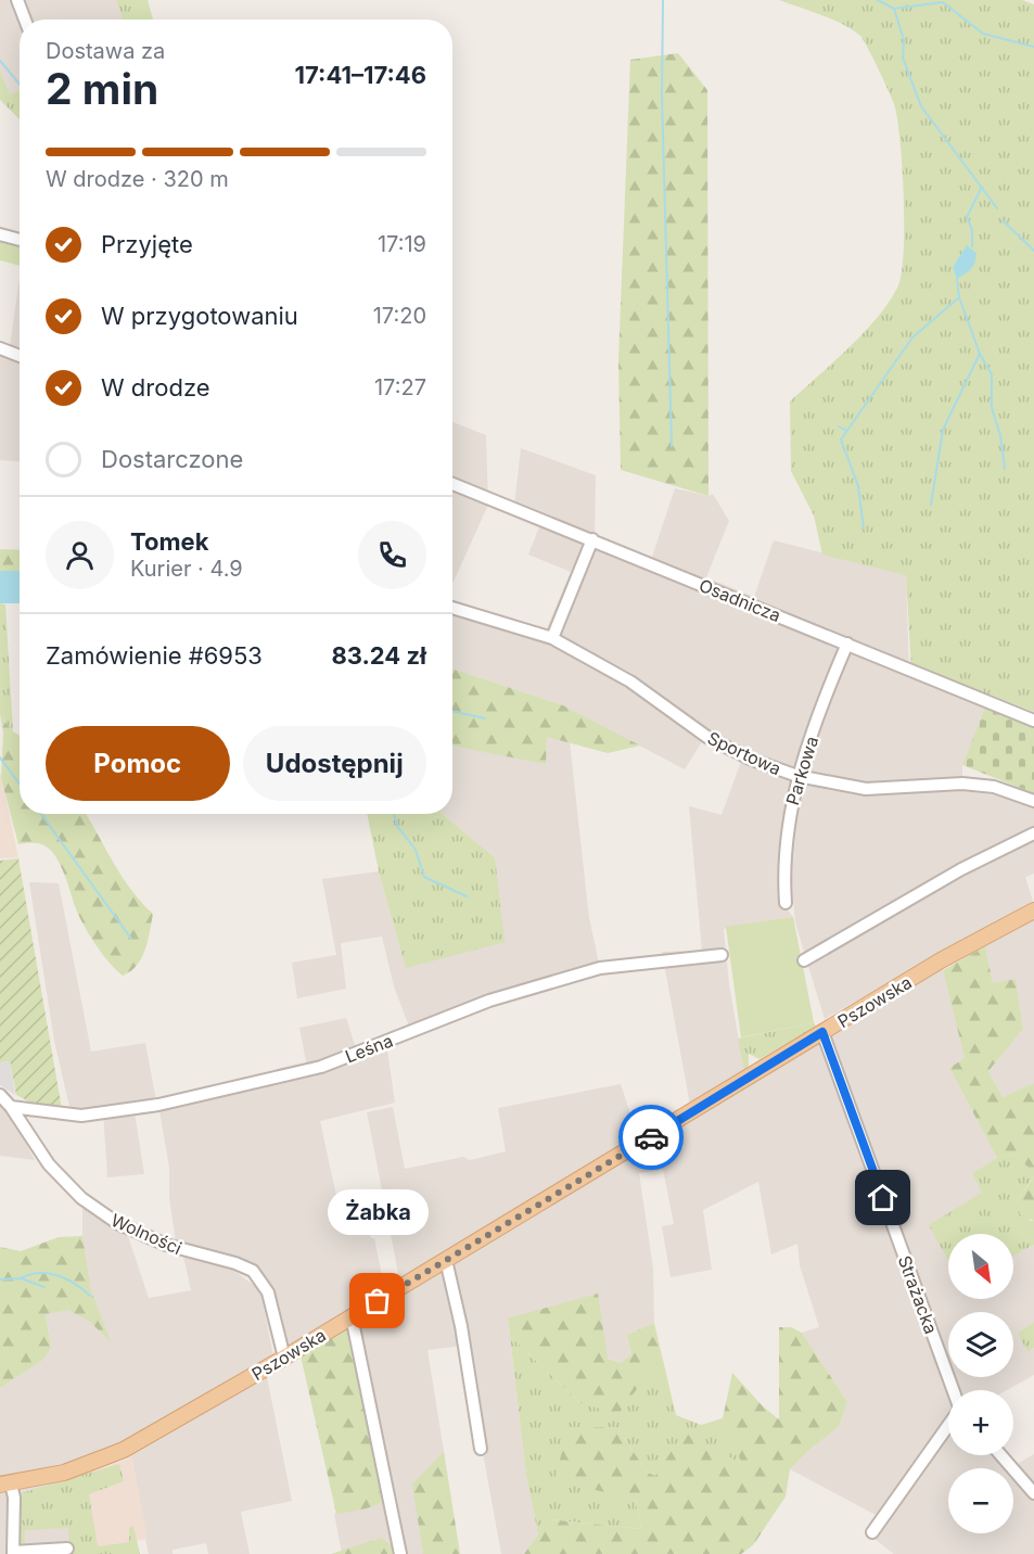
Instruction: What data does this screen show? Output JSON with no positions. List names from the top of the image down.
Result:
{
  "streets": {
    "main road": ["Pszowska"],
    "street": [
      "Osadnicza",
      "Sportowa",
      "Parkowa",
      "Leśna",
      "Wolności",
      "Strażacka"
    ]
  },
  "crossings": [
    ["Osadnicza", "Parkowa"],
    ["Sportowa", "Parkowa"],
    ["Pszowska", "Wolności"],
    ["Pszowska", "Strażacka"],
    ["Leśna", "Wolności"]
  ],
  "places": ["Żabka"],
  "north": "bottom right",
  "page": {
    "heading": ["2 min", "Dostawa za", "17:41–17:46"],
    "panel": [
      "Tomek",
      "Kurier · 4.9",
      "Zamówienie #6953",
      "83.24 zł"
    ],
    "bar": "W drodze · 320 m",
    "list": [
      ["Przyjęte", "17:19"],
      ["W przygotowaniu", "17:20"],
      ["W drodze", "17:27"],
      "Dostarczone"
    ],
    "buttons": ["Pomoc", "Udostępnij"],
    "bubble": "Żabka",
    "map_buttons": ["+", "−"]
  }
}
